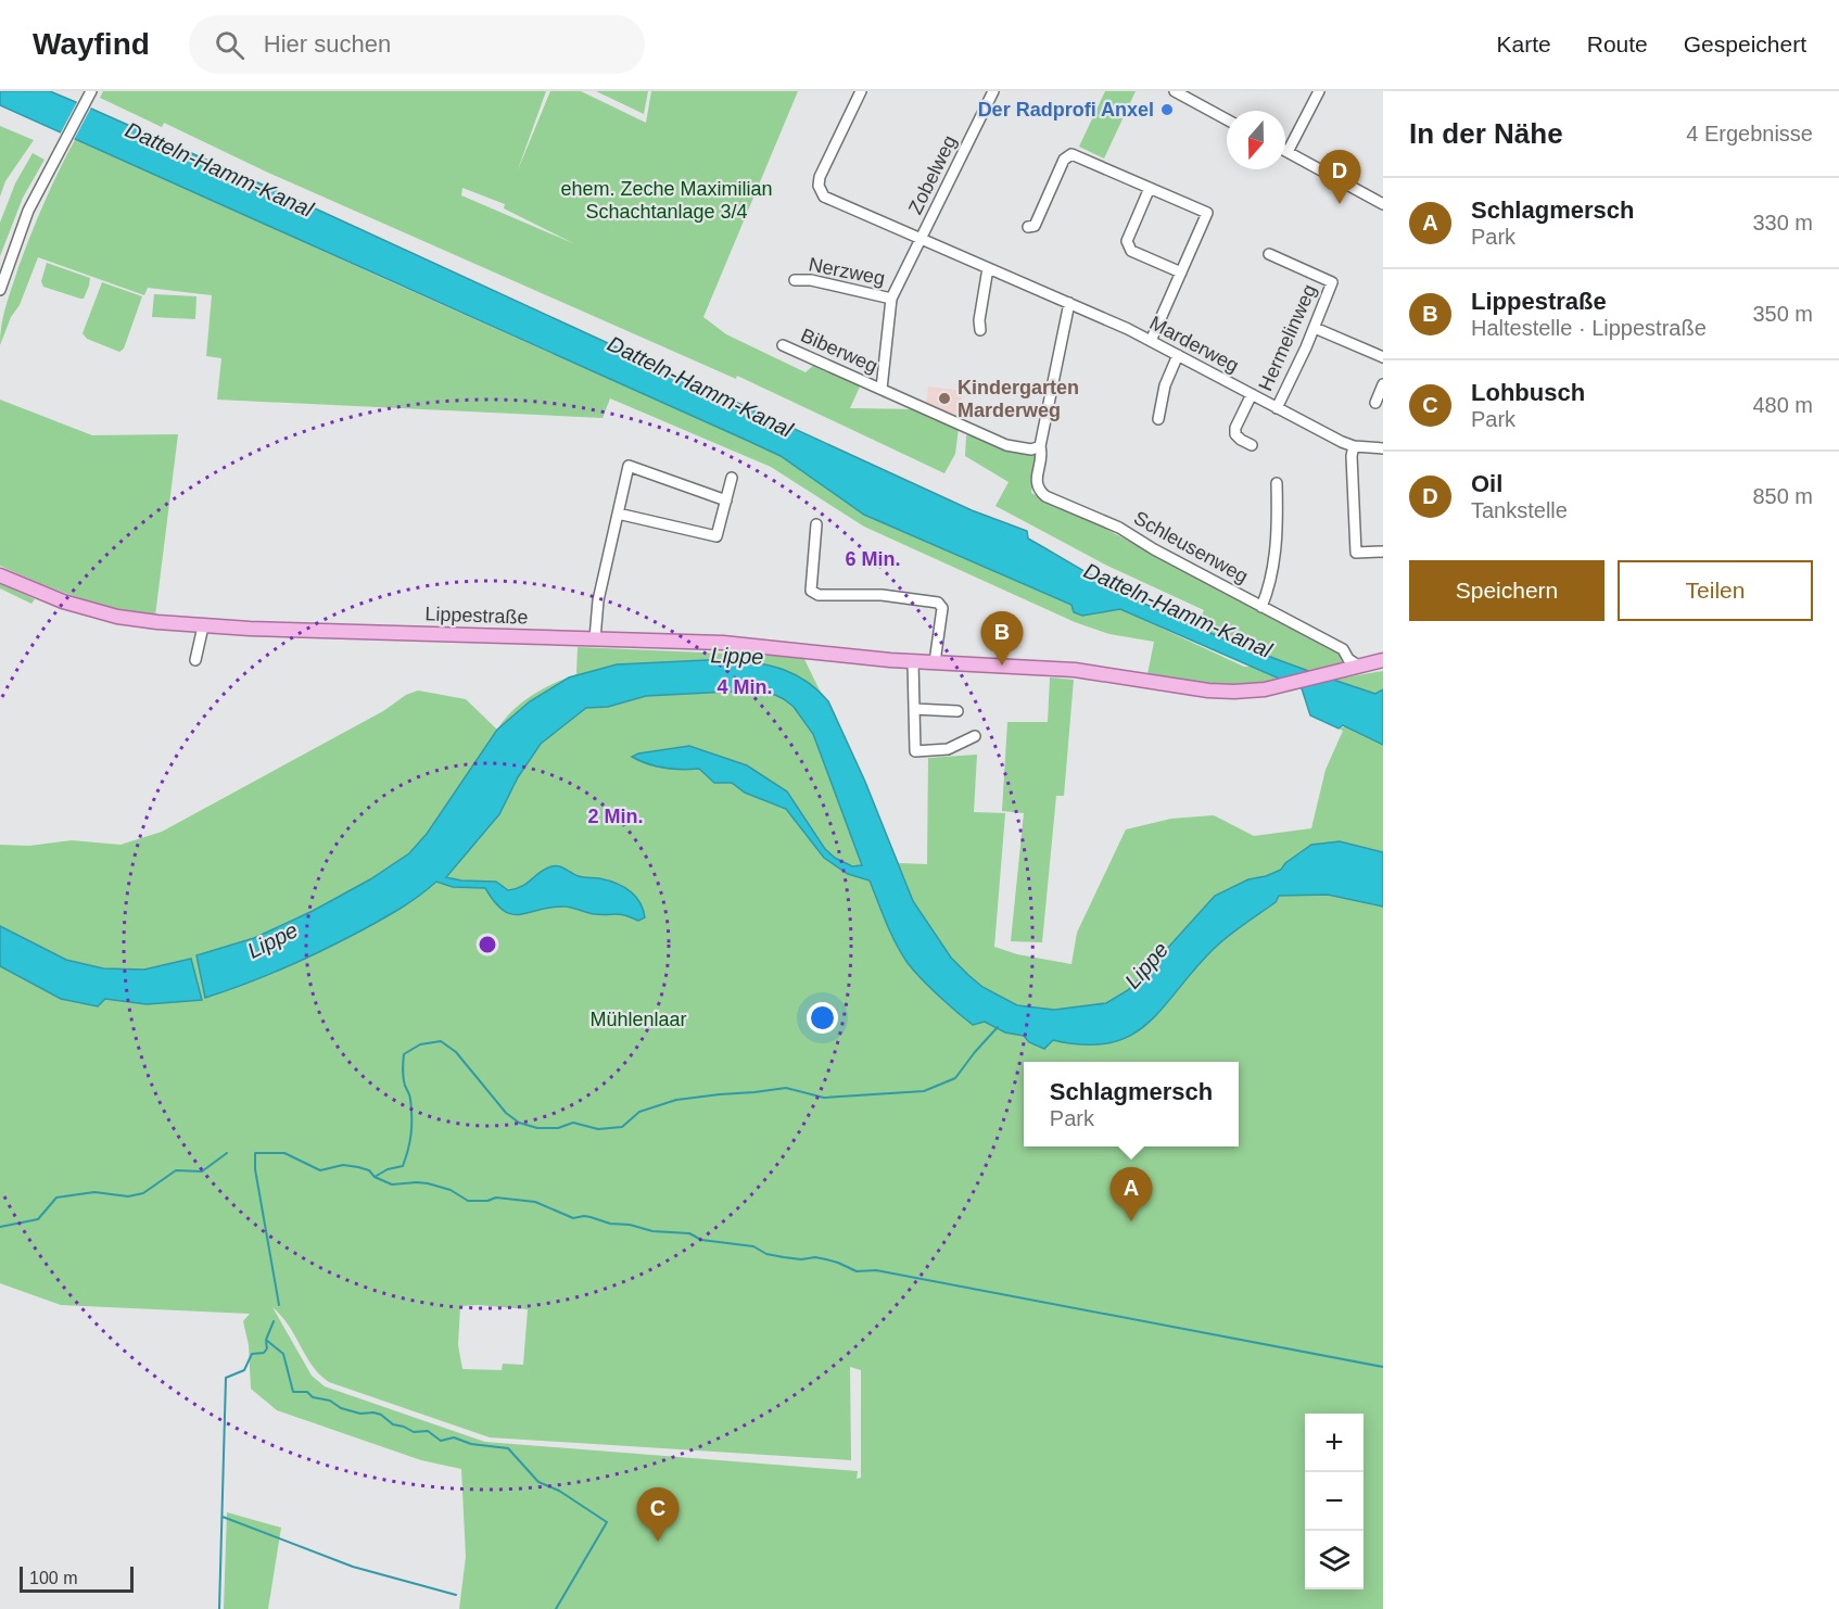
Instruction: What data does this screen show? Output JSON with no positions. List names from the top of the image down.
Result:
{
  "streets": {
    "main road": ["Lippestraße"],
    "street": [
      "Zobelweg",
      "Nerzweg",
      "Hermelinweg",
      "Marderweg",
      "Biberweg",
      "Schleusenweg"
    ]
  },
  "crossings": [
    ["Zobelweg", "Marderweg"],
    ["Zobelweg", "Biberweg"],
    ["Nerzweg", "Biberweg"],
    ["Hermelinweg", "Marderweg"],
    ["Marderweg", "Biberweg"],
    ["Biberweg", "Schleusenweg"],
    ["Schleusenweg", "Lippestraße"]
  ],
  "water": ["Datteln-Hamm-Kanal", "Lippe"],
  "parks": ["ehem. Zeche Maximilian Schachtanlage 3/4", "Mühlenlaar"],
  "places": ["Der Radprofi Anxel", "Kindergarten Marderweg"],
  "scale_bar": "100 m",
  "north": "bottom",
  "page": {
    "header": "Wayfind",
    "search": "Hier suchen",
    "nav": ["Karte", "Route", "Gespeichert"],
    "heading": ["In der Nähe", "4 Ergebnisse"],
    "pins": [
      "D",
      "B",
      "A",
      "C"
    ],
    "list": [
      {
        "mark": "A",
        "name": "Schlagmersch",
        "note": "Park",
        "value": "330 m"
      },
      {
        "mark": "B",
        "name": "Lippestraße",
        "note": "Haltestelle · Lippestraße",
        "value": "350 m"
      },
      {
        "mark": "C",
        "name": "Lohbusch",
        "note": "Park",
        "value": "480 m"
      },
      {
        "mark": "D",
        "name": "Oil",
        "note": "Tankstelle",
        "value": "850 m"
      }
    ],
    "buttons": ["Speichern", "Teilen"],
    "popup": ["Schlagmersch", "Park"],
    "map_buttons": ["+", "−"],
    "scale": "100 m"
  },
  "rings": ["6 Min.", "4 Min.", "2 Min."]
}
